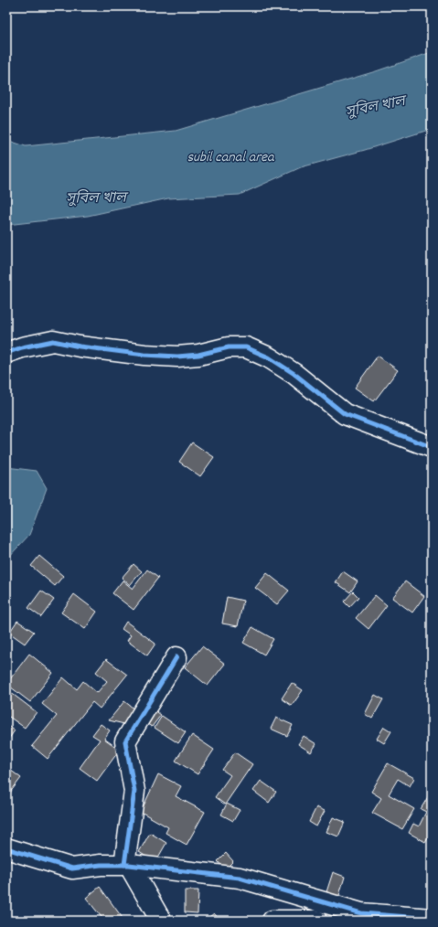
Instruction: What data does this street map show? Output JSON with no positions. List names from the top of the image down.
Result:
{
  "water": ["সুবিল খাল", "subil canal area"]
}
